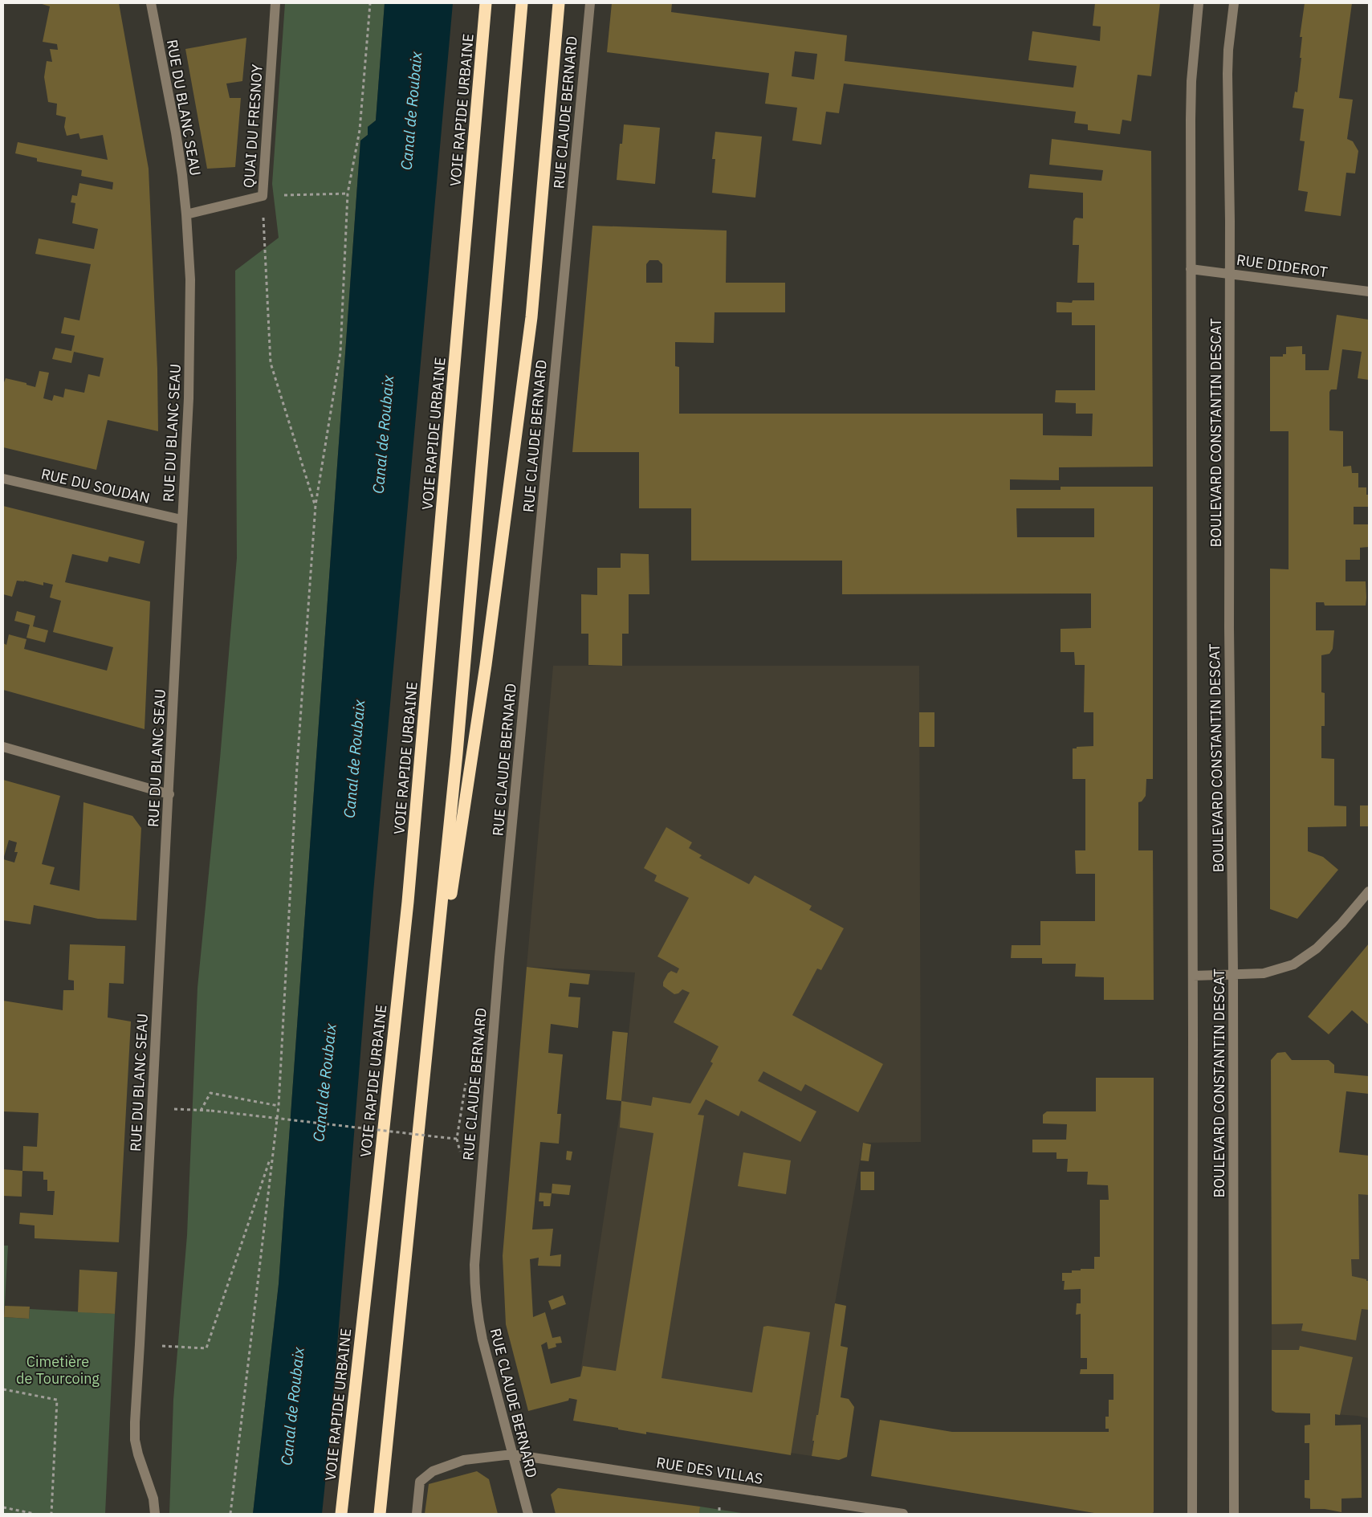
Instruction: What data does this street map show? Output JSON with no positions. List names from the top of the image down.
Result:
{
  "streets": {
    "highway": ["VOIE RAPIDE URBAINE"],
    "street": [
      "RUE DU BLANC SEAU",
      "RUE CLAUDE BERNARD",
      "QUAI DU FRESNOY",
      "RUE DIDEROT",
      "BOULEVARD CONSTANTIN DESCAT",
      "RUE DU SOUDAN",
      "RUE DES VILLAS"
    ]
  },
  "crossings": [
    ["RUE DU BLANC SEAU", "QUAI DU FRESNOY"],
    ["RUE DU BLANC SEAU", "RUE DU SOUDAN"],
    ["RUE CLAUDE BERNARD", "RUE DES VILLAS"],
    ["RUE DIDEROT", "BOULEVARD CONSTANTIN DESCAT"]
  ],
  "water": ["Canal de Roubaix"],
  "parks": ["Cimetière de Tourcoing"]
}
